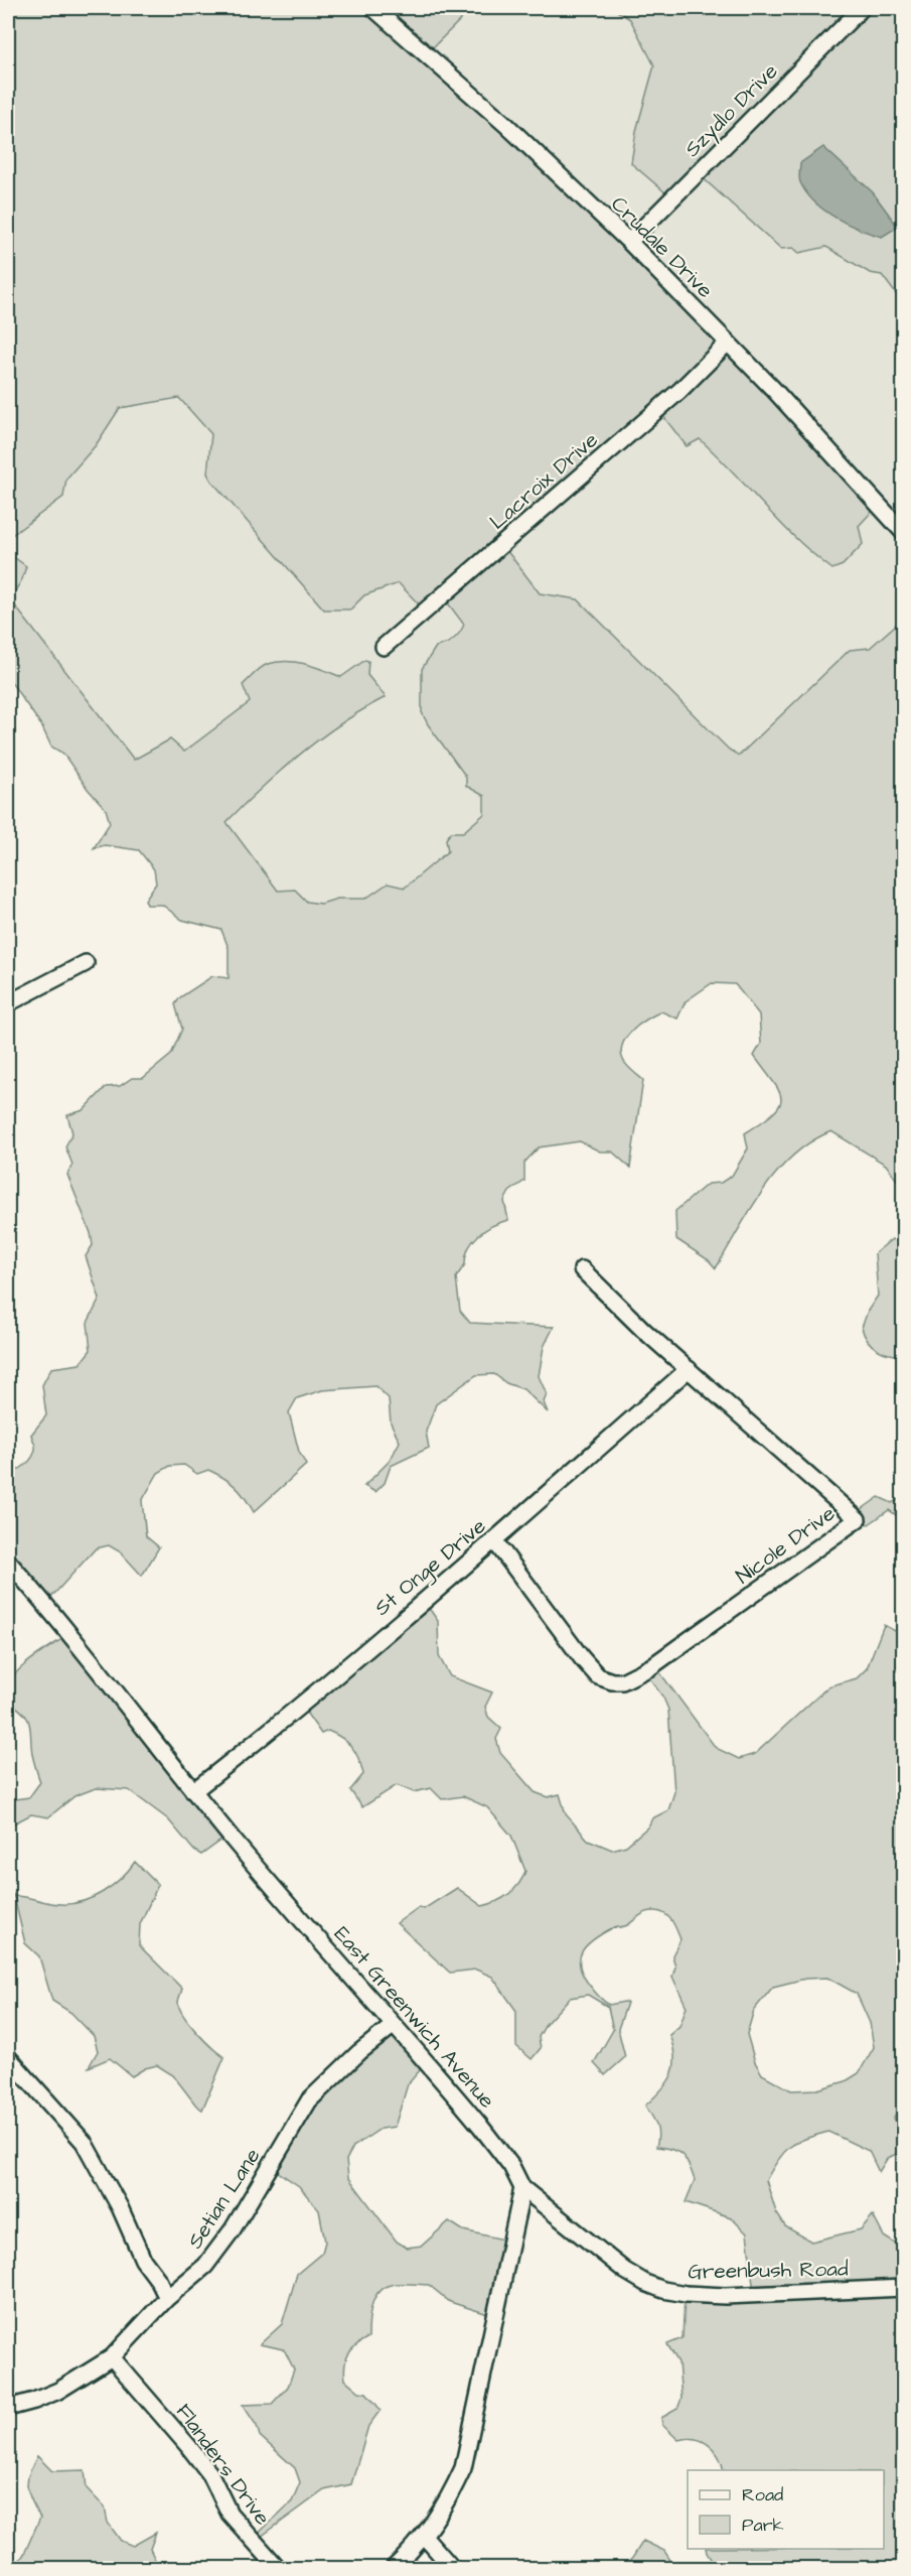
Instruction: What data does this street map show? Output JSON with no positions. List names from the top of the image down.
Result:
{
  "streets": {
    "street": [
      "Szydlo Drive",
      "Crudale Drive",
      "Lacroix Drive",
      "Nicole Drive",
      "St Onge Drive",
      "East Greenwich Avenue",
      "Setian Lane",
      "Greenbush Road",
      "Flanders Drive"
    ]
  },
  "crossings": [
    ["Szydlo Drive", "Crudale Drive"],
    ["Crudale Drive", "Lacroix Drive"],
    ["Nicole Drive", "St Onge Drive"],
    ["St Onge Drive", "East Greenwich Avenue"],
    ["East Greenwich Avenue", "Setian Lane"],
    ["East Greenwich Avenue", "Greenbush Road"],
    ["Setian Lane", "Flanders Drive"]
  ],
  "legend": ["Road", "Park"]
}
